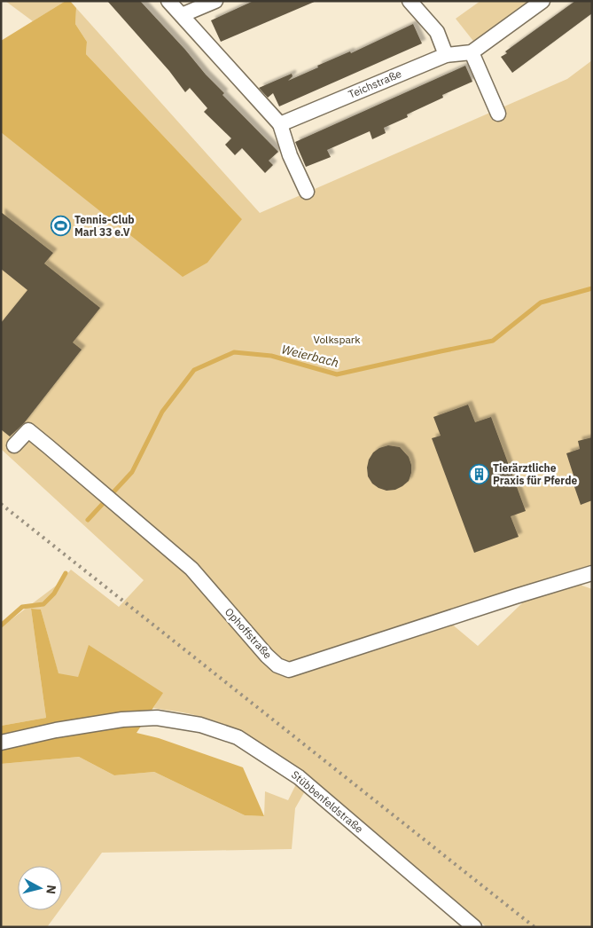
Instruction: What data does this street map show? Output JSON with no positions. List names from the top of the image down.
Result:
{
  "streets": {
    "street": ["Teichstraße", "Ophoffstraße", "Stübbenfeldstraße"]
  },
  "water": ["Weierbach"],
  "parks": ["Volkspark"],
  "places": {
    "sports": ["Tennis-Club Marl 33 e.V"],
    "building": ["Tierärztliche Praxis für Pferde"]
  },
  "north": "right"
}
